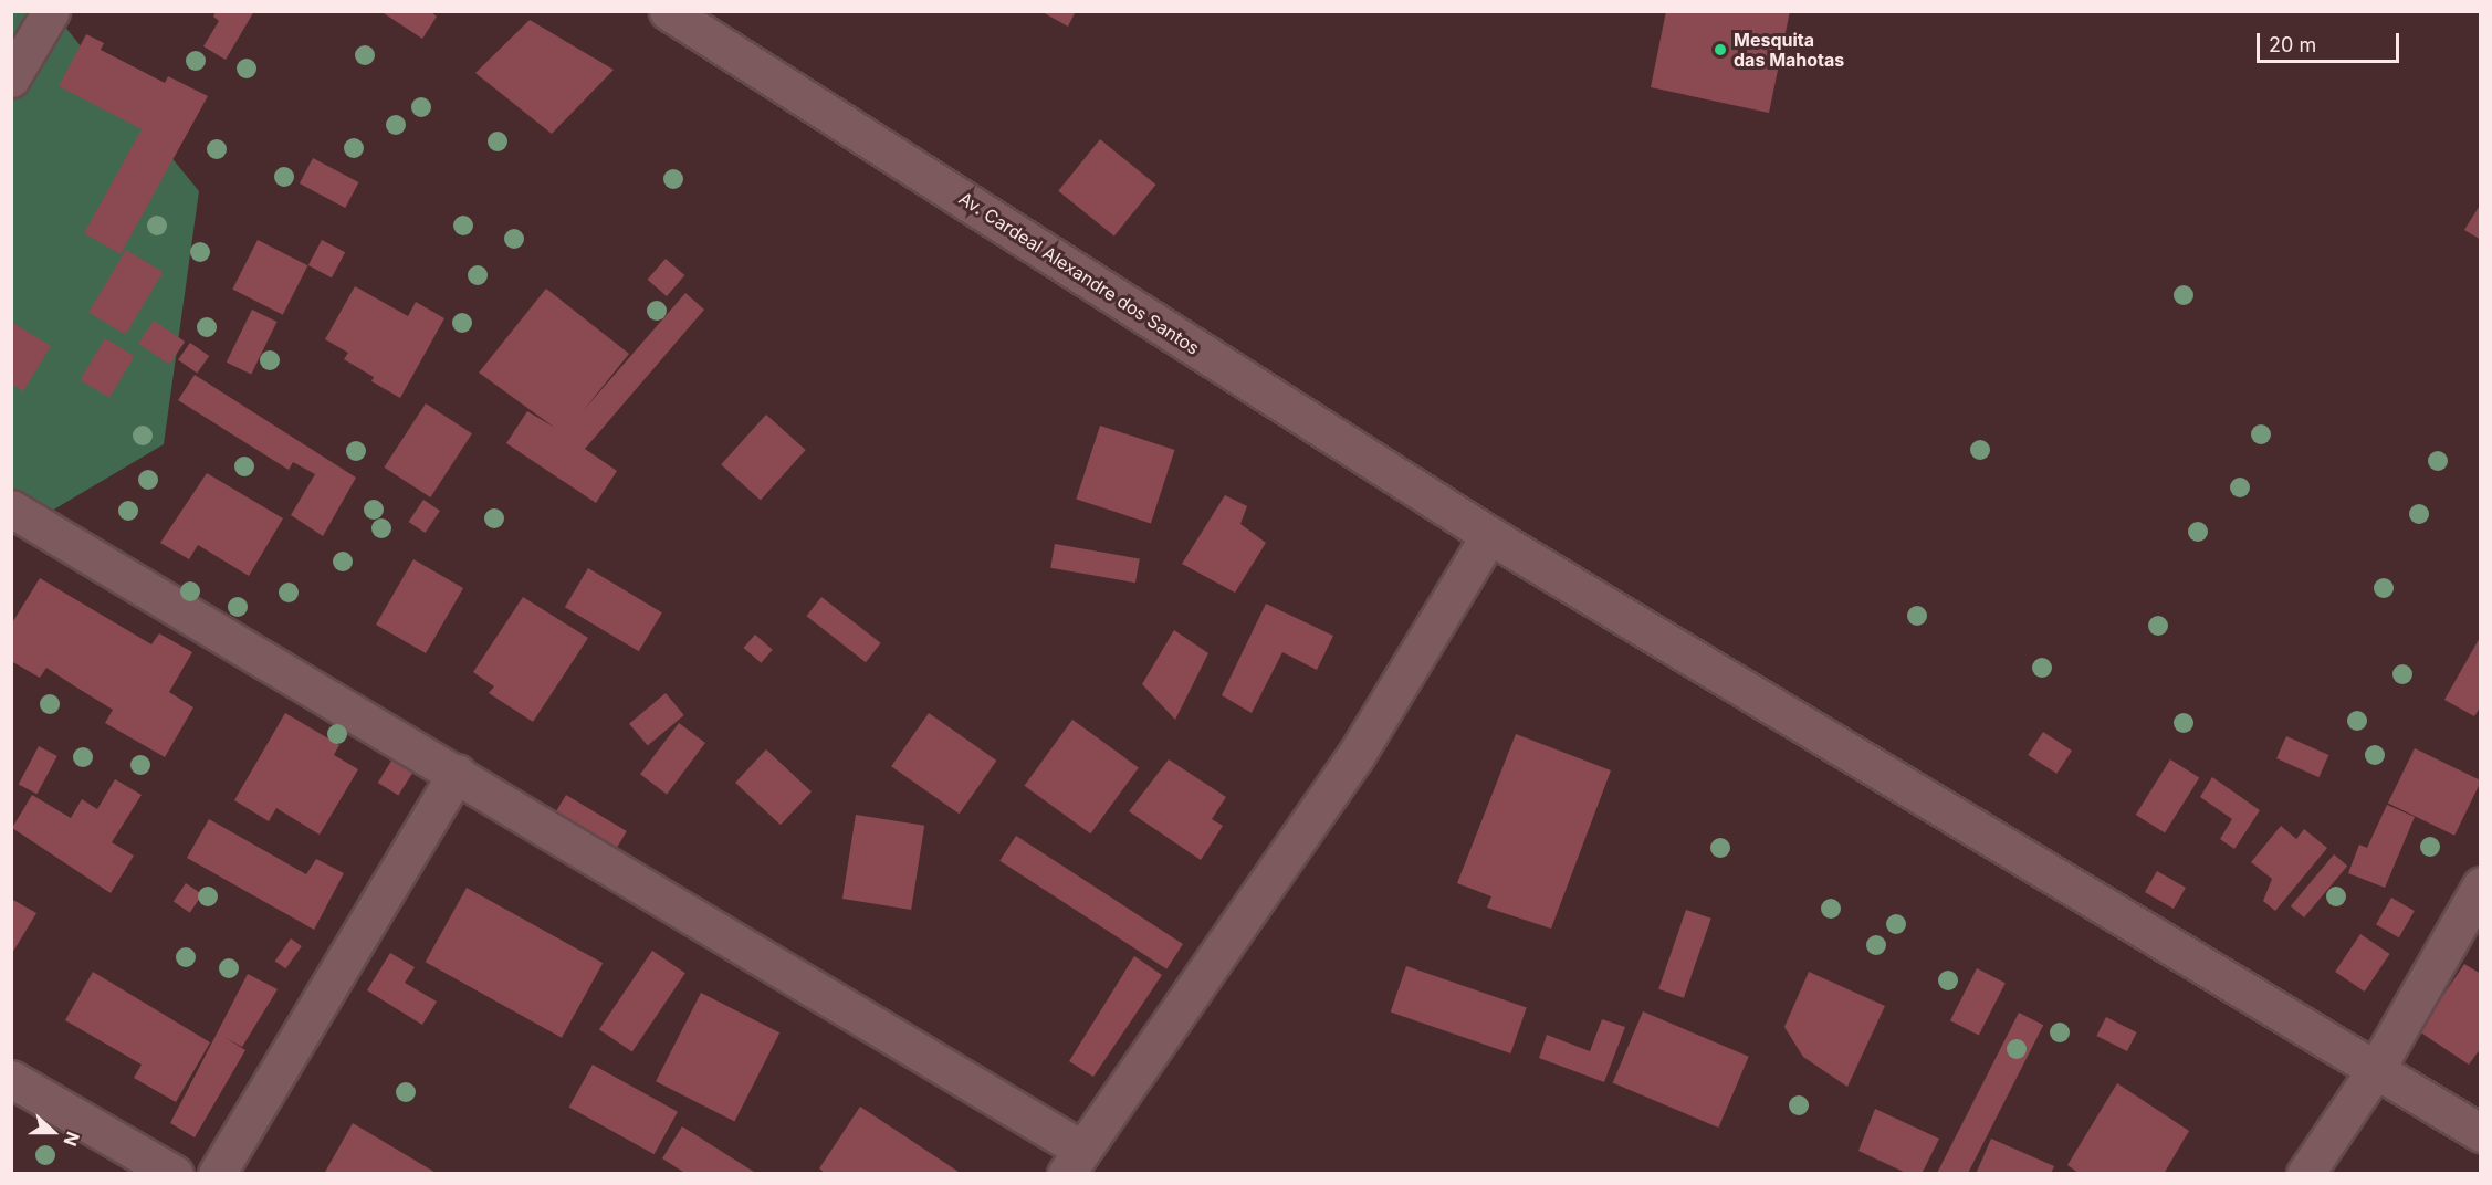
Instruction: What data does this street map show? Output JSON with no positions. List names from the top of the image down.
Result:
{
  "streets": {
    "street": ["Av. Cardeal Alexandre dos Santos"]
  },
  "places": ["Mesquita das Mahotas"],
  "scale_bar": "20 m",
  "north": "right"
}
